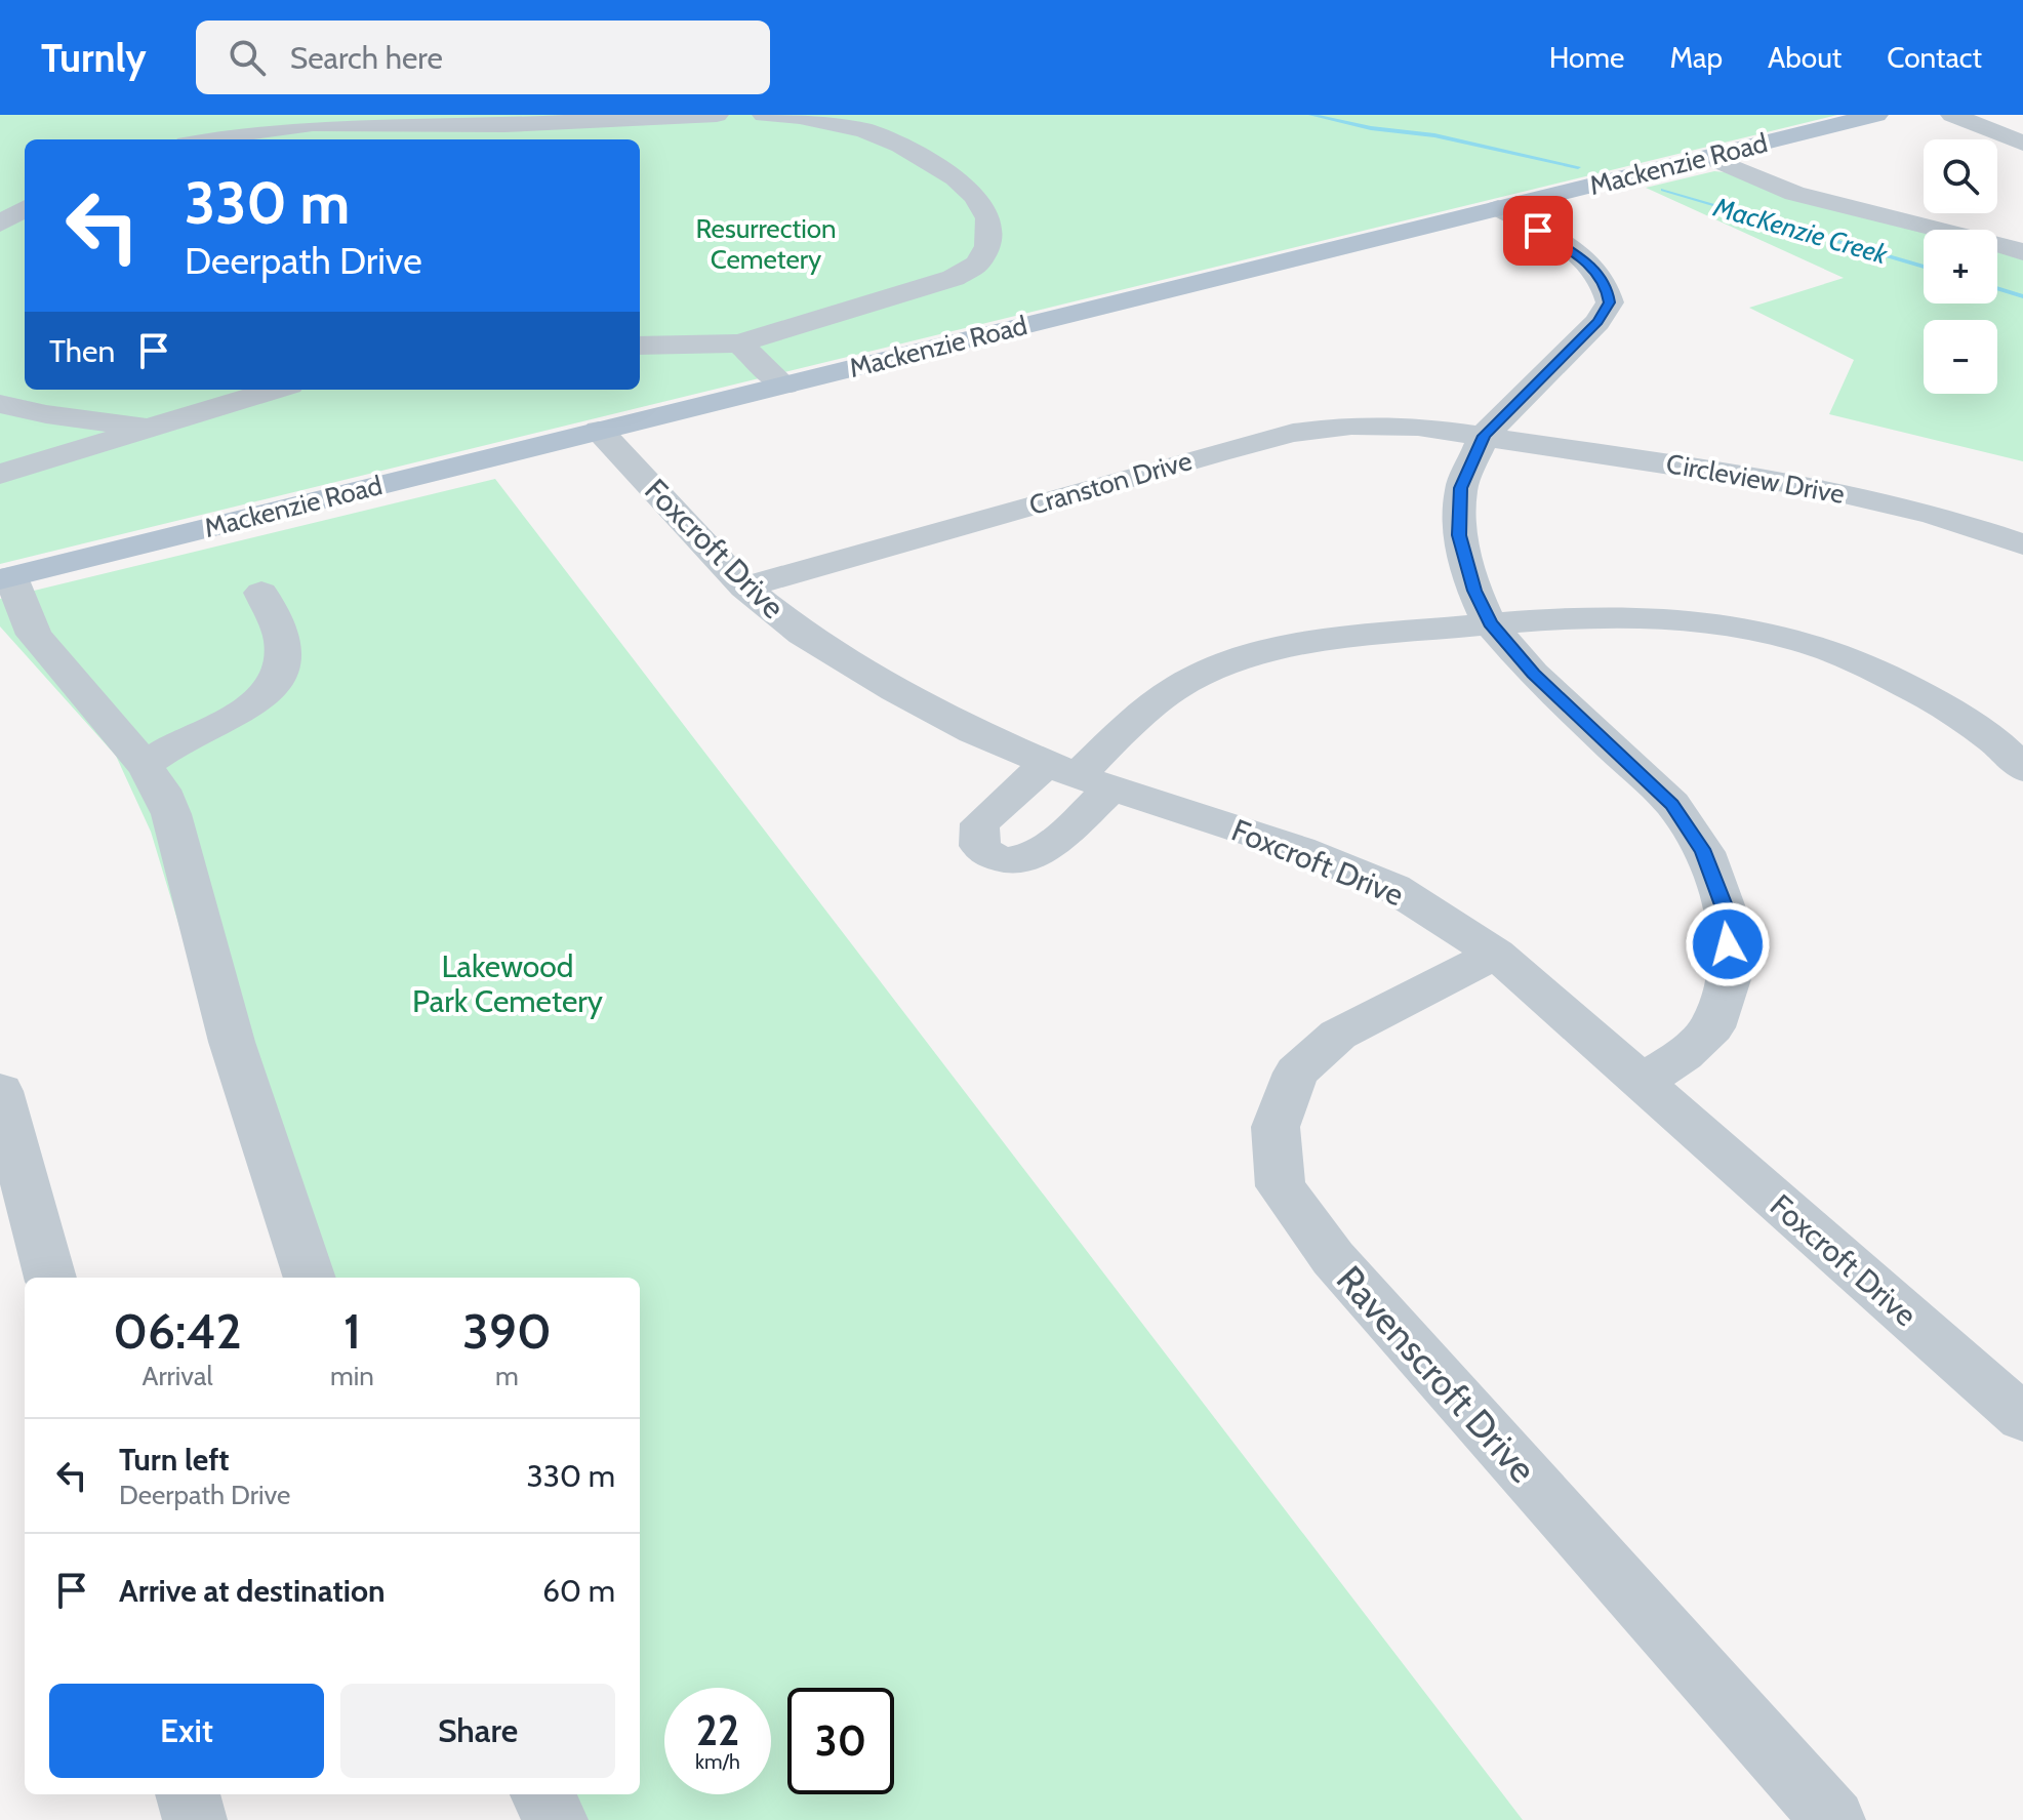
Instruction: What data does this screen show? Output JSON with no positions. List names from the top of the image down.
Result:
{
  "streets": {
    "main road": ["Mackenzie Road"],
    "street": [
      "Circleview Drive",
      "Cranston Drive",
      "Foxcroft Drive",
      "Ravenscroft Drive"
    ]
  },
  "crossings": [
    ["Mackenzie Road", "Foxcroft Drive"],
    ["Circleview Drive", "Cranston Drive"],
    ["Cranston Drive", "Foxcroft Drive"],
    ["Foxcroft Drive", "Ravenscroft Drive"]
  ],
  "water": ["MacKenzie Creek"],
  "parks": ["Resurrection Cemetery", "Lakewood Park Cemetery"],
  "page": {
    "header": "Turnly",
    "search": "Search here",
    "nav": [
      "Home",
      "Map",
      "About",
      "Contact"
    ],
    "map_buttons": ["+", "−"],
    "turn": ["330 m", "Deerpath Drive"],
    "then": "Then",
    "eta": [
      "06:42",
      "Arrival",
      "1",
      "min",
      "390",
      "m"
    ],
    "list": [
      {
        "name": "Turn left",
        "note": "Deerpath Drive",
        "value": "330 m"
      },
      {
        "name": "Arrive at destination",
        "value": "60 m"
      }
    ],
    "buttons": ["Exit", "Share"],
    "speed": "22 km/h",
    "limit": "30"
  }
}
